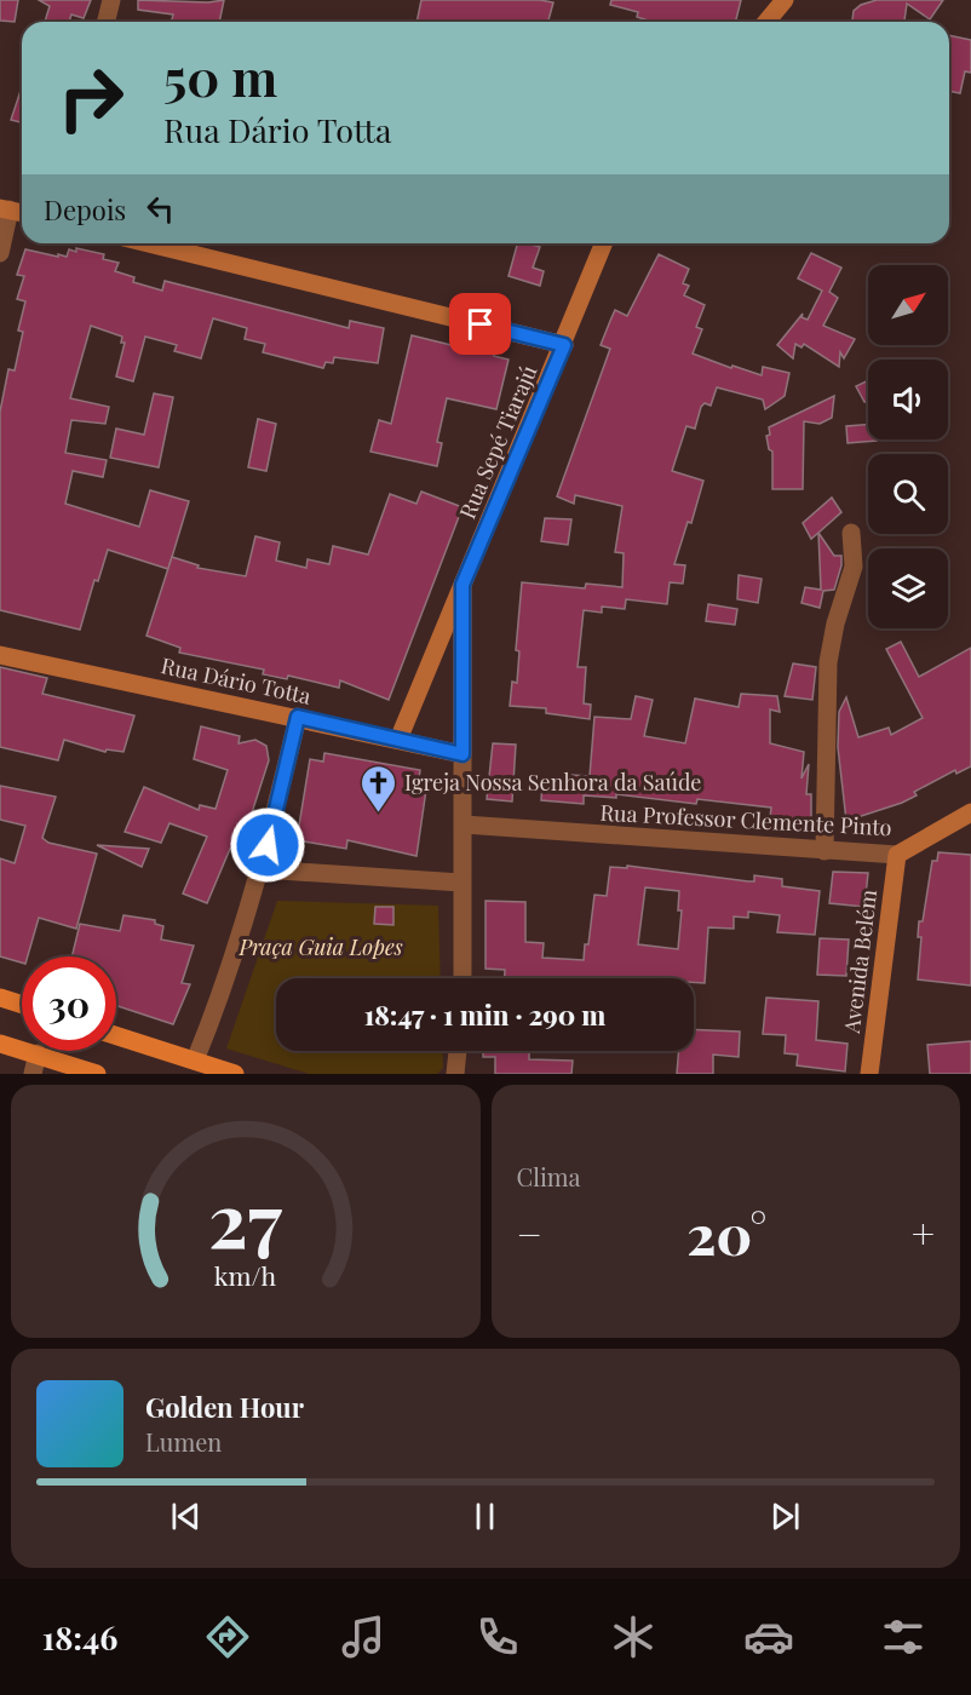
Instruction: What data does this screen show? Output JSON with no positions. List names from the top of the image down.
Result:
{
  "streets": {
    "street": [
      "Rua Sepé Tiarajú",
      "Rua Dário Totta",
      "Rua Professor Clemente Pinto",
      "Avenida Belém"
    ]
  },
  "crossings": [
    ["Rua Sepé Tiarajú", "Rua Dário Totta"],
    ["Rua Sepé Tiarajú", "Rua Professor Clemente Pinto"],
    ["Rua Professor Clemente Pinto", "Avenida Belém"]
  ],
  "parks": ["Praça Guia Lopes"],
  "places": {
    "church": ["Igreja Nossa Senhora da Saúde"]
  },
  "north": "top right",
  "page": {
    "turn": ["50 m", "Rua Dário Totta"],
    "then": "Depois",
    "limit": "30",
    "trip": "18:47 · 1 min · 290 m",
    "tile": "Clima",
    "heat": ["−", "20°", "+"],
    "song": ["Golden Hour", "Lumen"],
    "tabs": "18:46",
    "gauge": ["27", "km/h"]
  }
}
